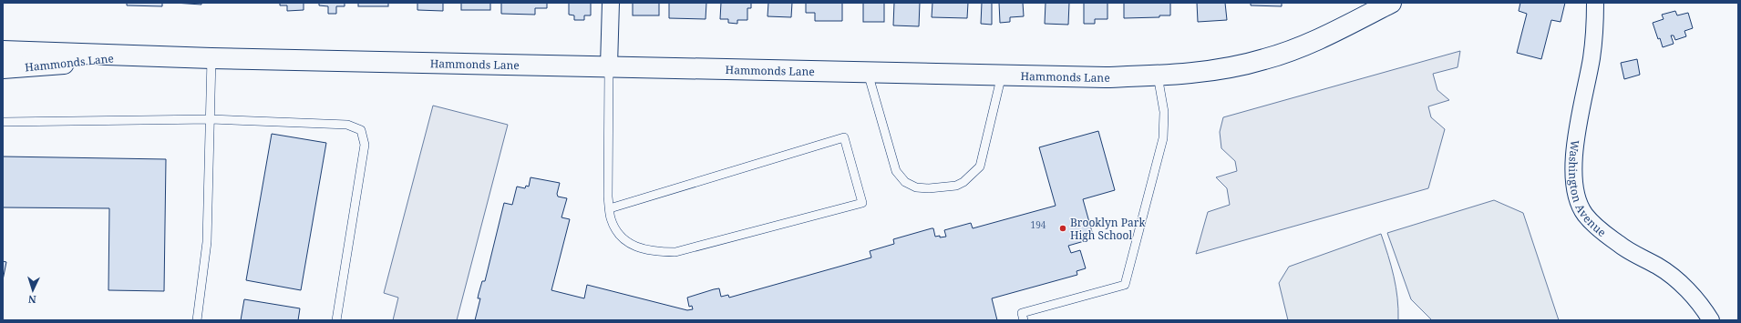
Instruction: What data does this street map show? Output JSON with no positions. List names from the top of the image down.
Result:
{
  "streets": {
    "street": ["Hammonds Lane", "Washington Avenue"]
  },
  "places": ["Brooklyn Park High School"],
  "house_numbers": ["194"],
  "north": "bottom"
}
